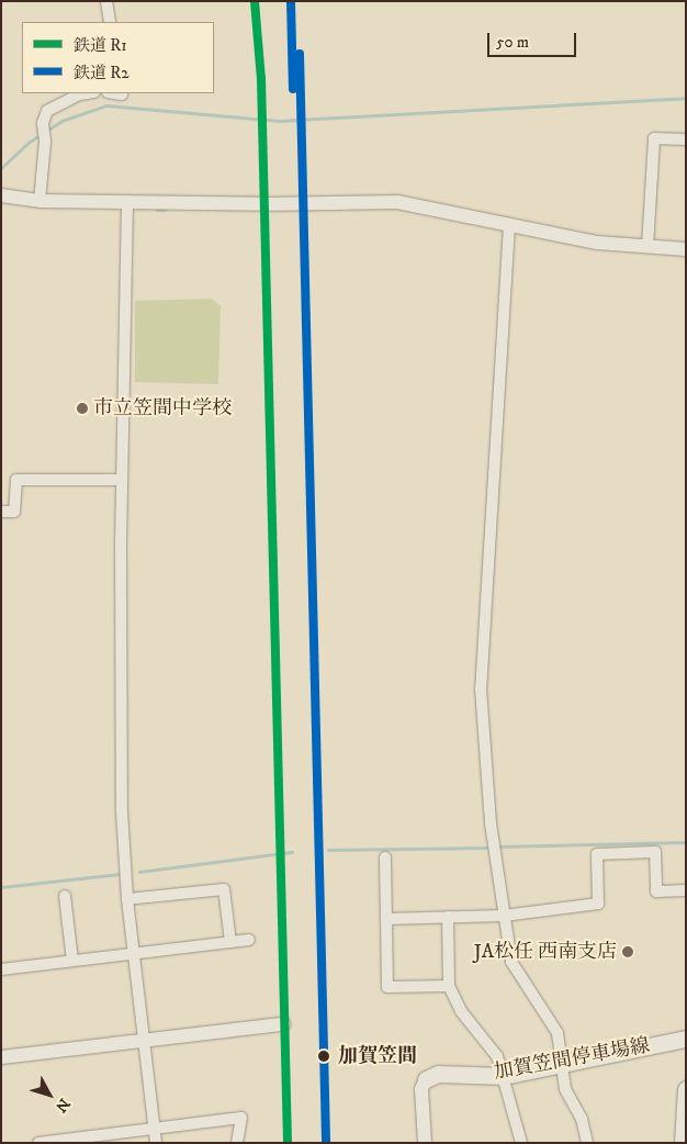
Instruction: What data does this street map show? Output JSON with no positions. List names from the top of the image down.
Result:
{
  "streets": {
    "main road": ["加賀笠間停車場線"]
  },
  "places": ["市立笠間中学校", "JA松任 西南支店", "加賀笠間"],
  "lines": ["rail line R1", "rail line R2"],
  "legend": ["鉄道 R1", "鉄道 R2"],
  "scale_bar": "50 m",
  "north": "bottom right"
}
